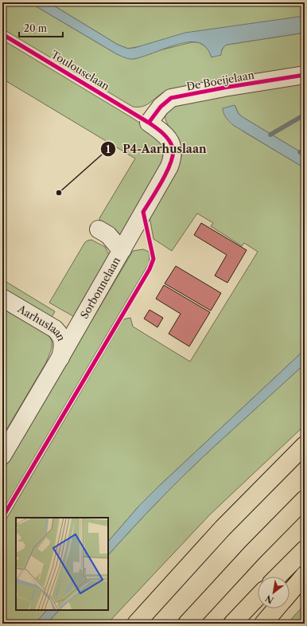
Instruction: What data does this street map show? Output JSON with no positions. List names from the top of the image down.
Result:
{
  "streets": {
    "street": ["De Boeijelaan", "Sorbonnelaan", "Aarhuslaan"],
    "cycle path": ["Toulouselaan"]
  },
  "crossings": [
    ["De Boeijelaan", "Sorbonnelaan"],
    ["Sorbonnelaan", "Aarhuslaan"]
  ],
  "places": ["P4-Aarhuslaan"],
  "scale_bar": "20 m",
  "north": "bottom left"
}
